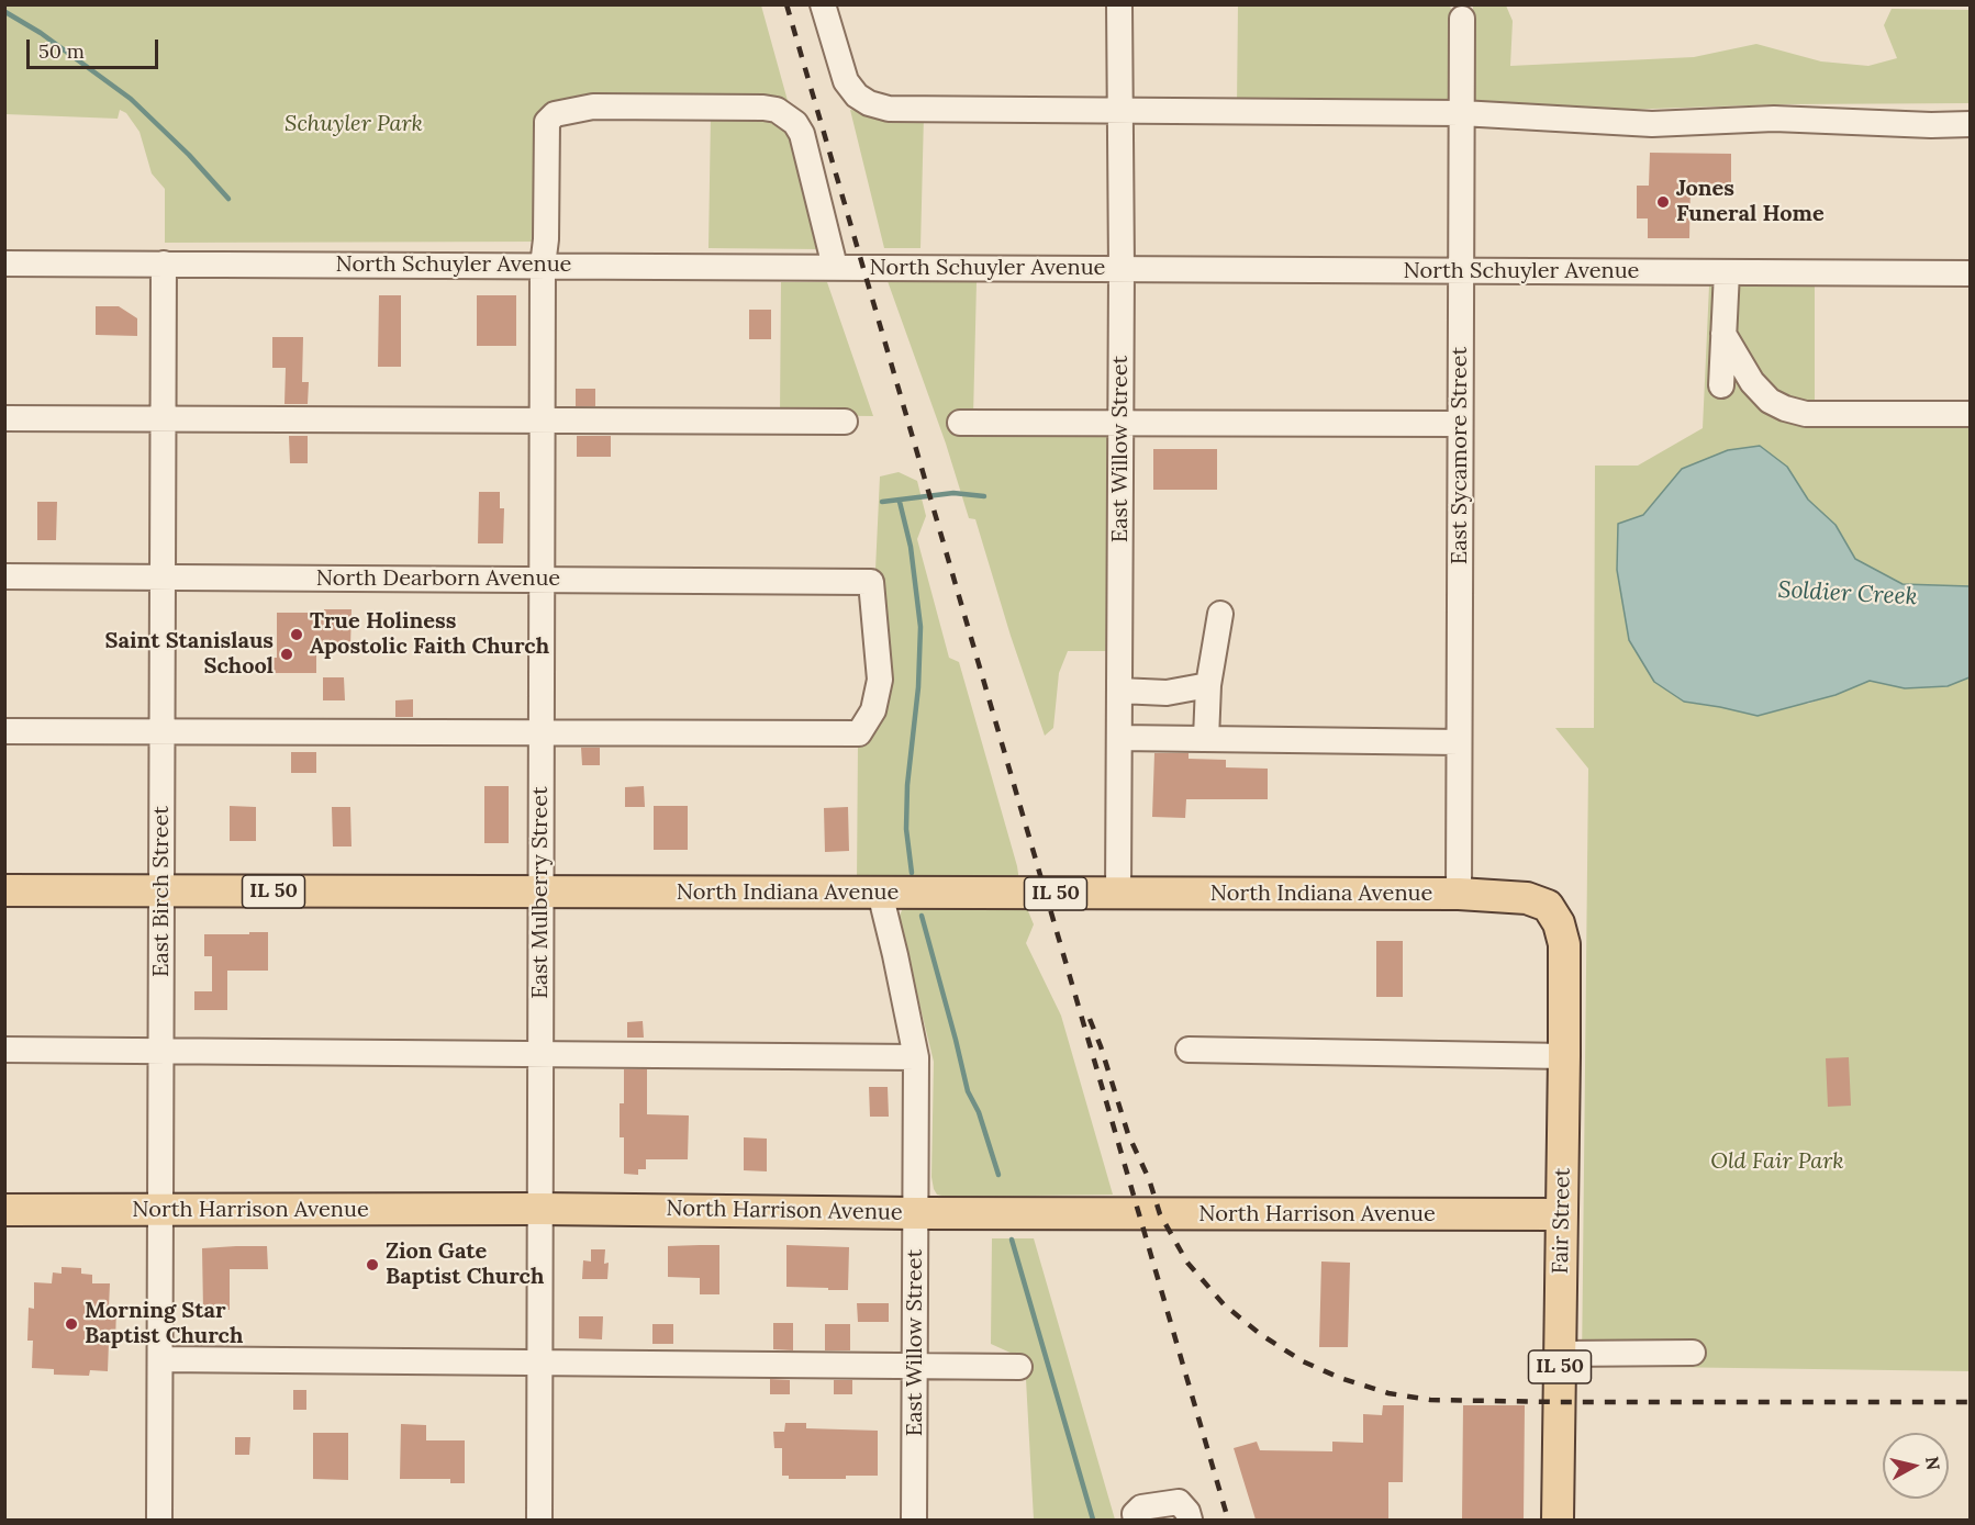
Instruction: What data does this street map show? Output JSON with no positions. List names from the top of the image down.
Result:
{
  "streets": {
    "main road": [
      "IL 50",
      "North Indiana Avenue",
      "North Harrison Avenue",
      "Fair Street"
    ],
    "street": [
      "North Schuyler Avenue",
      "East Willow Street",
      "East Sycamore Street",
      "North Dearborn Avenue",
      "East Birch Street",
      "East Mulberry Street"
    ]
  },
  "crossings": [
    ["North Schuyler Avenue", "East Willow Street"],
    ["North Schuyler Avenue", "East Sycamore Street"],
    ["North Schuyler Avenue", "East Birch Street"],
    ["North Schuyler Avenue", "East Mulberry Street"],
    ["East Willow Street", "North Indiana Avenue"],
    ["East Willow Street", "North Harrison Avenue"],
    ["East Sycamore Street", "North Indiana Avenue"],
    ["North Dearborn Avenue", "East Birch Street"],
    ["North Dearborn Avenue", "East Mulberry Street"],
    ["East Birch Street", "North Indiana Avenue"],
    ["East Birch Street", "North Harrison Avenue"],
    ["East Mulberry Street", "North Indiana Avenue"],
    ["East Mulberry Street", "North Harrison Avenue"],
    ["North Indiana Avenue", "Fair Street"],
    ["North Harrison Avenue", "Fair Street"]
  ],
  "water": ["Soldier Creek"],
  "parks": ["Schuyler Park", "Old Fair Park"],
  "places": [
    "Jones Funeral Home",
    "True Holiness Apostolic Faith Church",
    "Saint Stanislaus School",
    "Zion Gate Baptist Church",
    "Morning Star Baptist Church"
  ],
  "scale_bar": "50 m",
  "north": "right"
}
